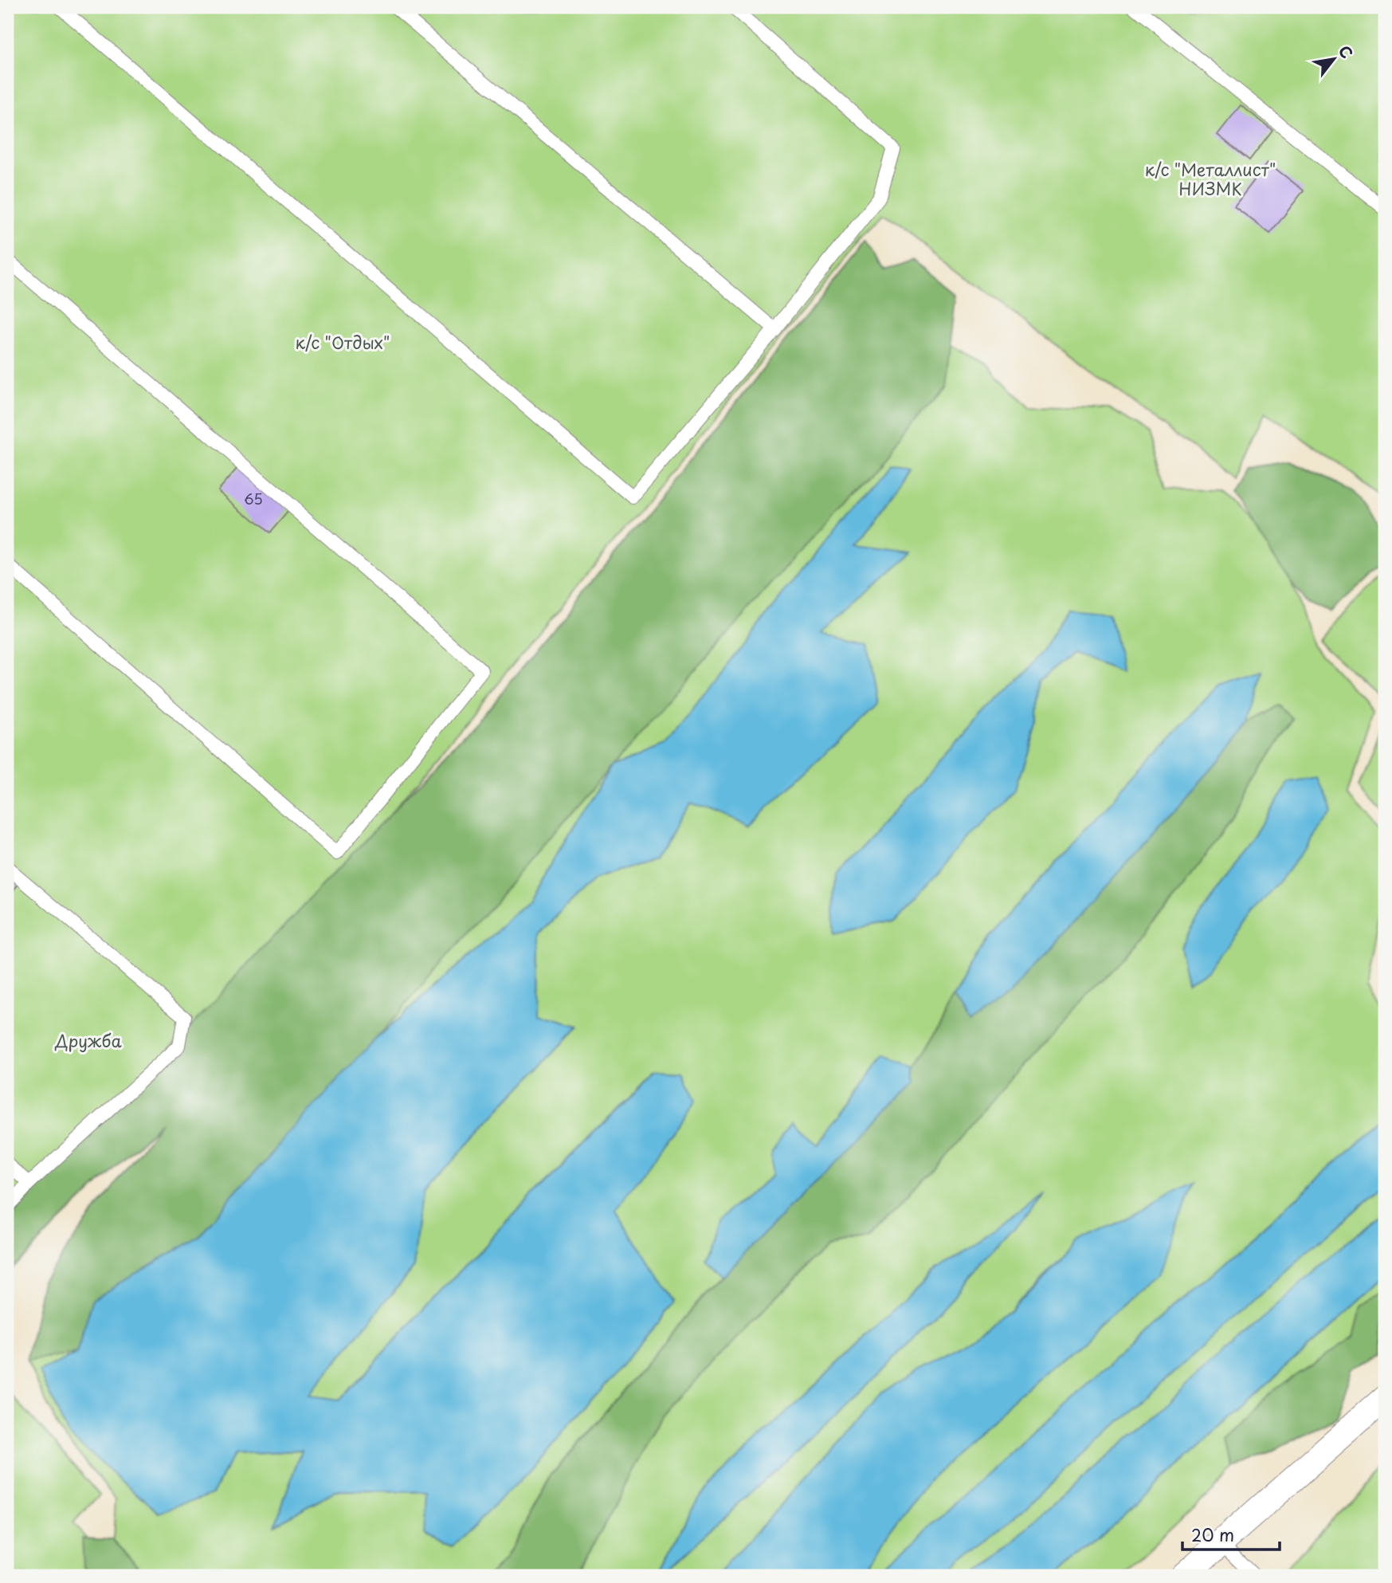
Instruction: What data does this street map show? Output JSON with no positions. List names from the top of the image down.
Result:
{
  "parks": ["к/с \"Металлист\" НИЗМК", "к/с \"Отдых\"", "Дружба"],
  "house_numbers": ["65"],
  "scale_bar": "20 m",
  "north": "top right"
}
